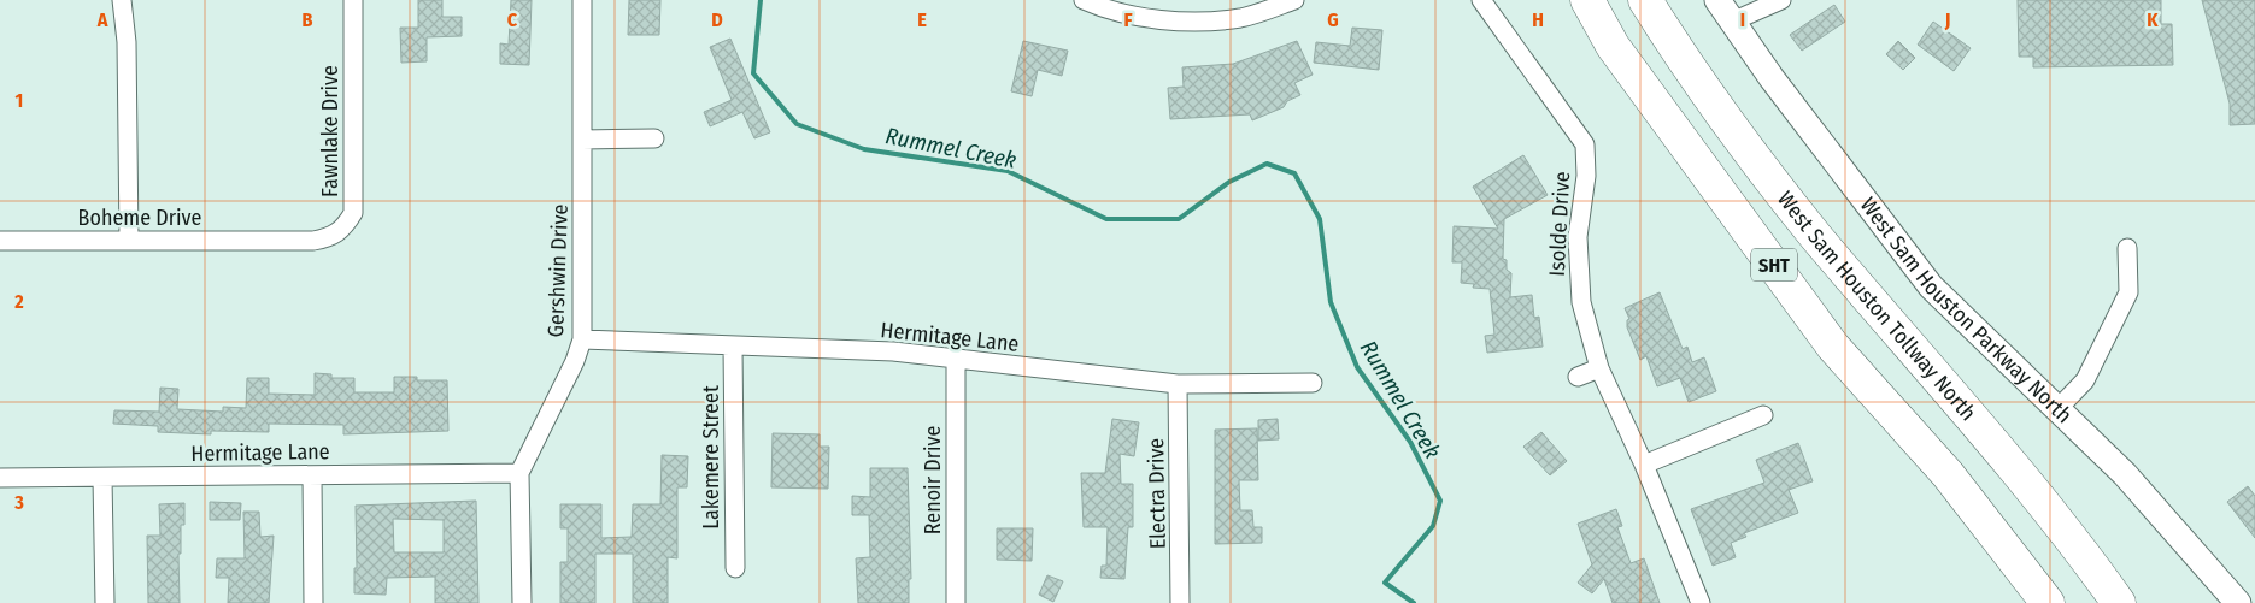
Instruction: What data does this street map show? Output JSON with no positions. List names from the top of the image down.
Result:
{
  "streets": {
    "highway": ["SHT", "West Sam Houston Tollway North"],
    "main road": ["West Sam Houston Parkway North"],
    "street": [
      "Fawnlake Drive",
      "Boheme Drive",
      "Isolde Drive",
      "Gershwin Drive",
      "Hermitage Lane",
      "Lakemere Street",
      "Renoir Drive",
      "Electra Drive"
    ]
  },
  "crossings": [
    ["Fawnlake Drive", "Boheme Drive"],
    ["Gershwin Drive", "Hermitage Lane"],
    ["Hermitage Lane", "Lakemere Street"],
    ["Hermitage Lane", "Renoir Drive"],
    ["Hermitage Lane", "Electra Drive"]
  ],
  "water": ["Rummel Creek"],
  "grid": {
    "columns": [
      "A",
      "B",
      "C",
      "D",
      "E",
      "F",
      "G",
      "H",
      "I",
      "J",
      "K"
    ],
    "rows": ["1", "2", "3"]
  }
}
